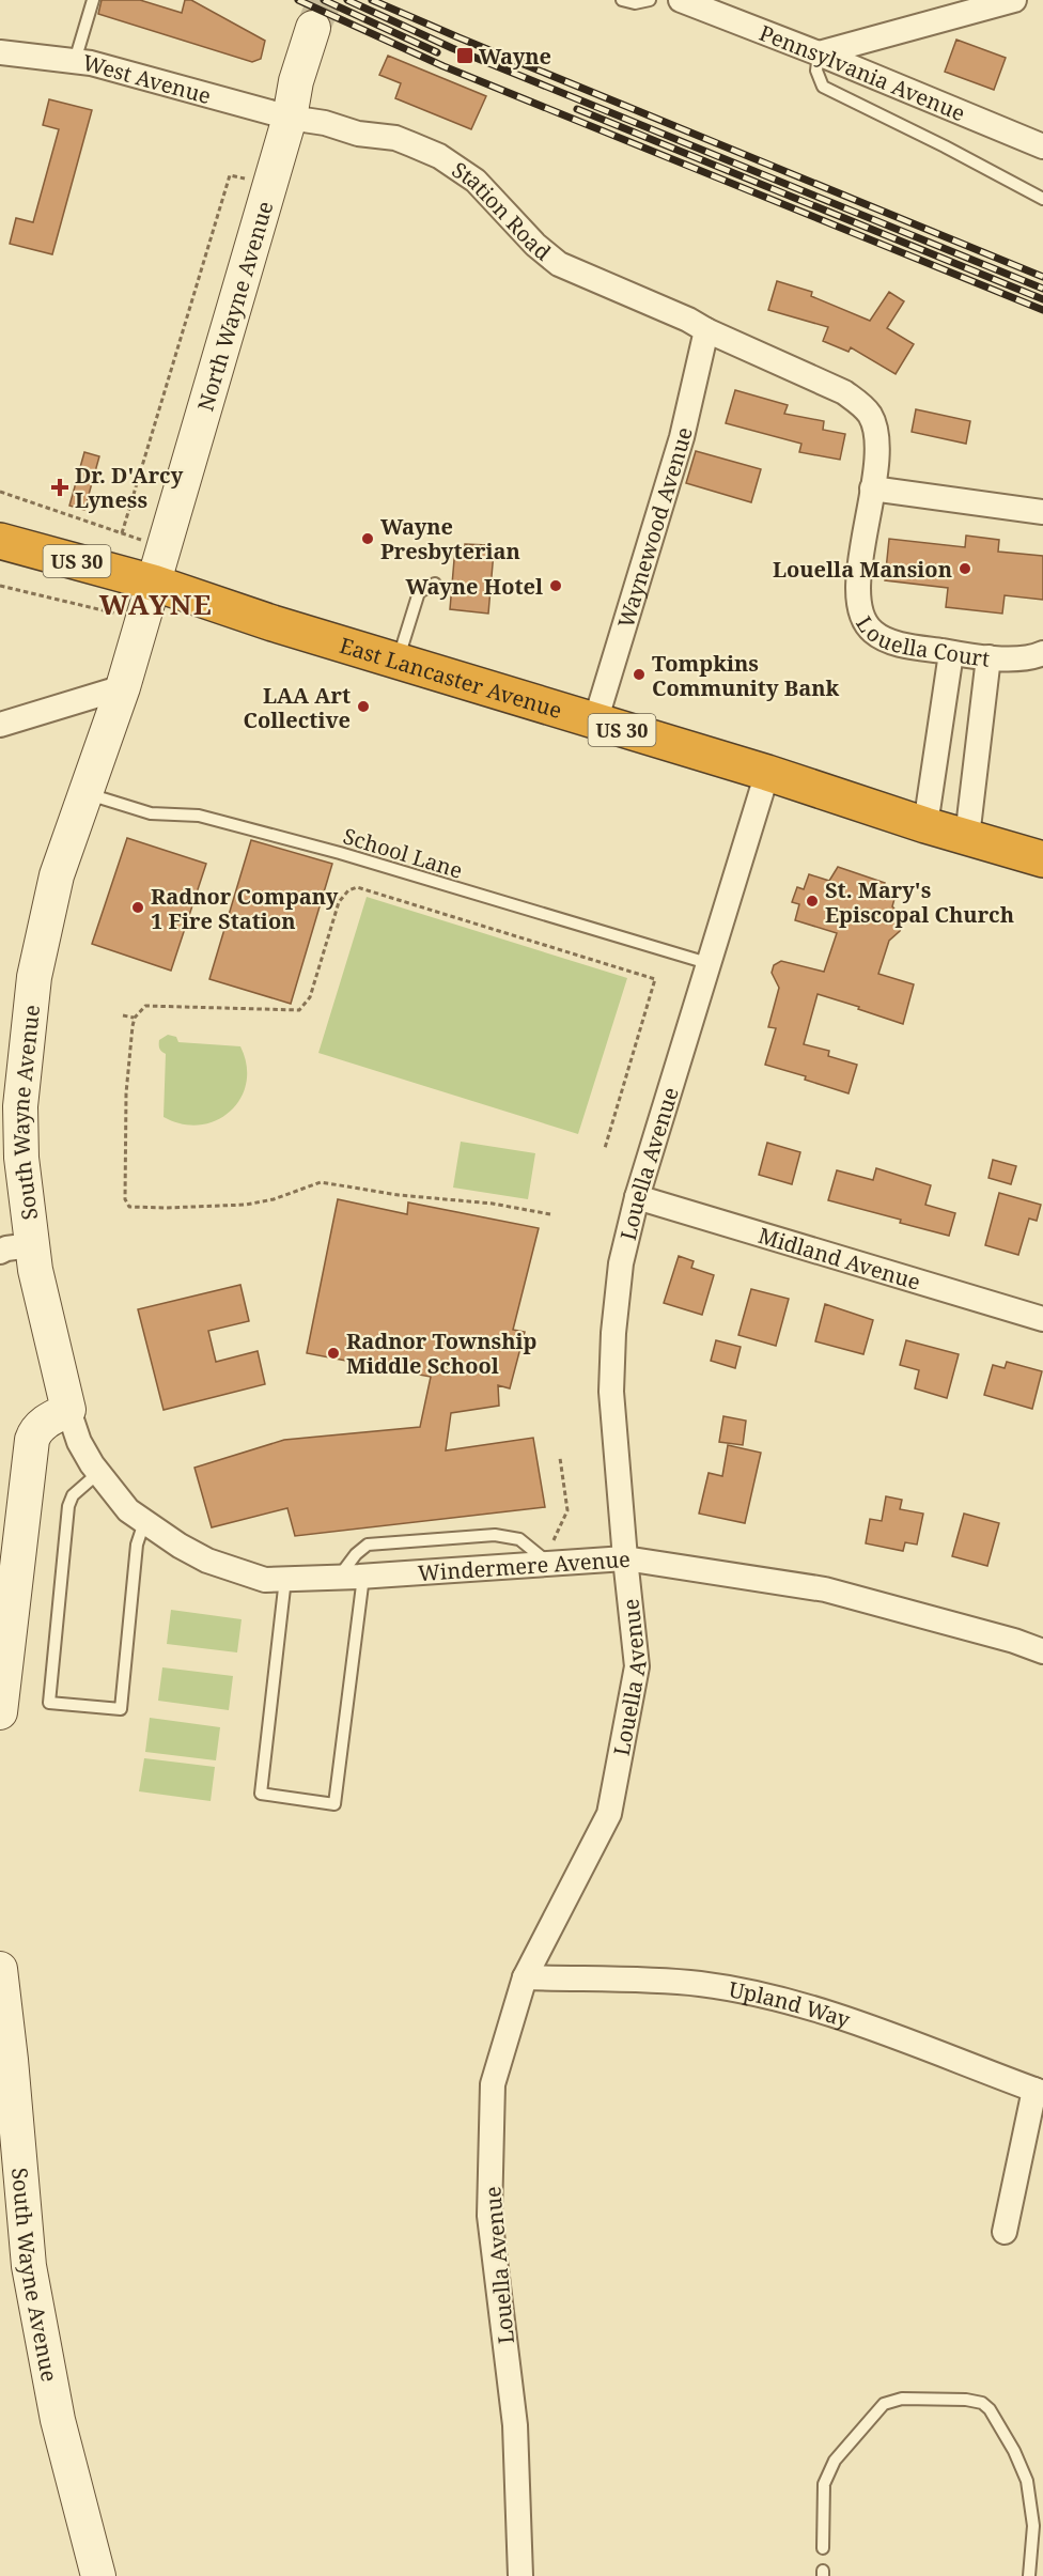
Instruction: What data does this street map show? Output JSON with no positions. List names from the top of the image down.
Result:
{
  "streets": {
    "highway": ["US 30", "East Lancaster Avenue"],
    "main road": ["North Wayne Avenue", "South Wayne Avenue"],
    "street": [
      "Pennsylvania Avenue",
      "West Avenue",
      "Station Road",
      "Waynewood Avenue",
      "Louella Court",
      "Louella Avenue",
      "Midland Avenue",
      "Windermere Avenue",
      "Upland Way"
    ],
    "lane": ["School Lane"]
  },
  "crossings": [
    ["West Avenue", "Station Road"],
    ["West Avenue", "North Wayne Avenue"],
    ["Station Road", "North Wayne Avenue"],
    ["Station Road", "Waynewood Avenue"],
    ["Station Road", "Louella Court"],
    ["North Wayne Avenue", "US 30"],
    ["North Wayne Avenue", "East Lancaster Avenue"],
    ["North Wayne Avenue", "South Wayne Avenue"],
    ["Waynewood Avenue", "Louella Court"],
    ["Waynewood Avenue", "East Lancaster Avenue"],
    ["US 30", "East Lancaster Avenue"],
    ["US 30", "South Wayne Avenue"],
    ["East Lancaster Avenue", "South Wayne Avenue"],
    ["East Lancaster Avenue", "Louella Avenue"],
    ["School Lane", "South Wayne Avenue"],
    ["School Lane", "Louella Avenue"],
    ["South Wayne Avenue", "Windermere Avenue"],
    ["Louella Avenue", "Midland Avenue"],
    ["Louella Avenue", "Windermere Avenue"],
    ["Louella Avenue", "Upland Way"]
  ],
  "districts": ["WAYNE"],
  "places": {
    "transit": ["Wayne"],
    "health": ["Dr. D'Arcy Lyness"],
    "other": [
      "Wayne Presbyterian",
      "Louella Mansion",
      "Wayne Hotel",
      "Tompkins Community Bank",
      "LAA Art Collective",
      "St. Mary's Episcopal Church",
      "Radnor Company 1 Fire Station",
      "Radnor Township Middle School"
    ]
  }
}
